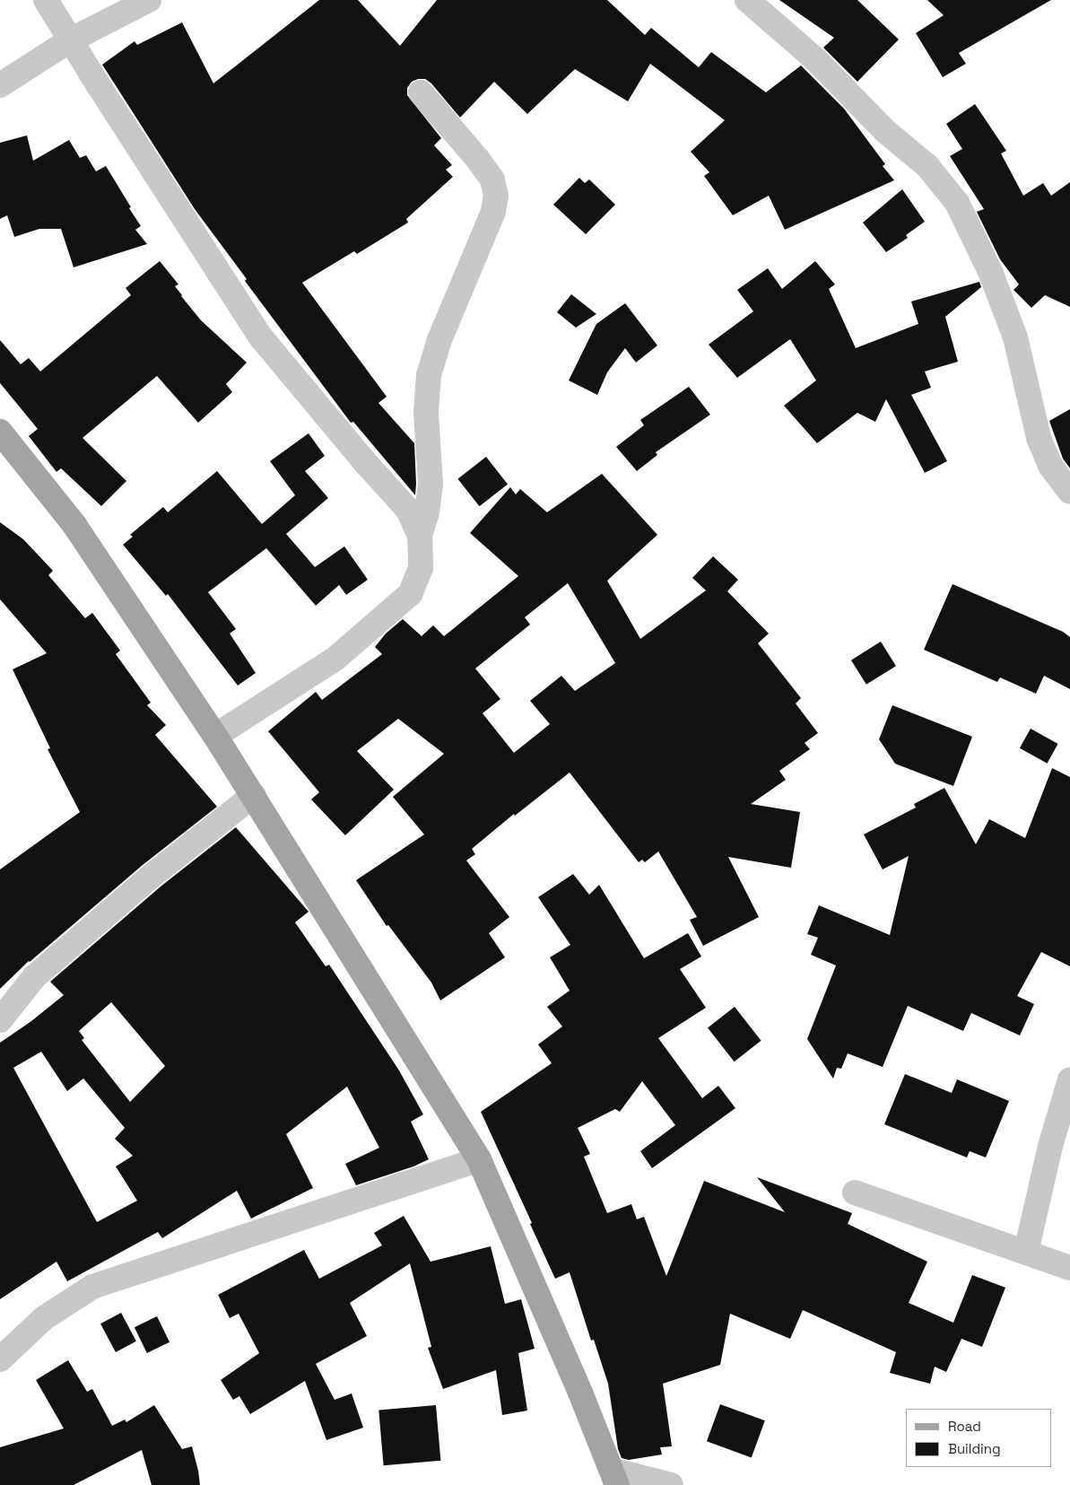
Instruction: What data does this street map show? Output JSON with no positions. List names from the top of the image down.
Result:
{
  "legend": ["Road", "Building"]
}
